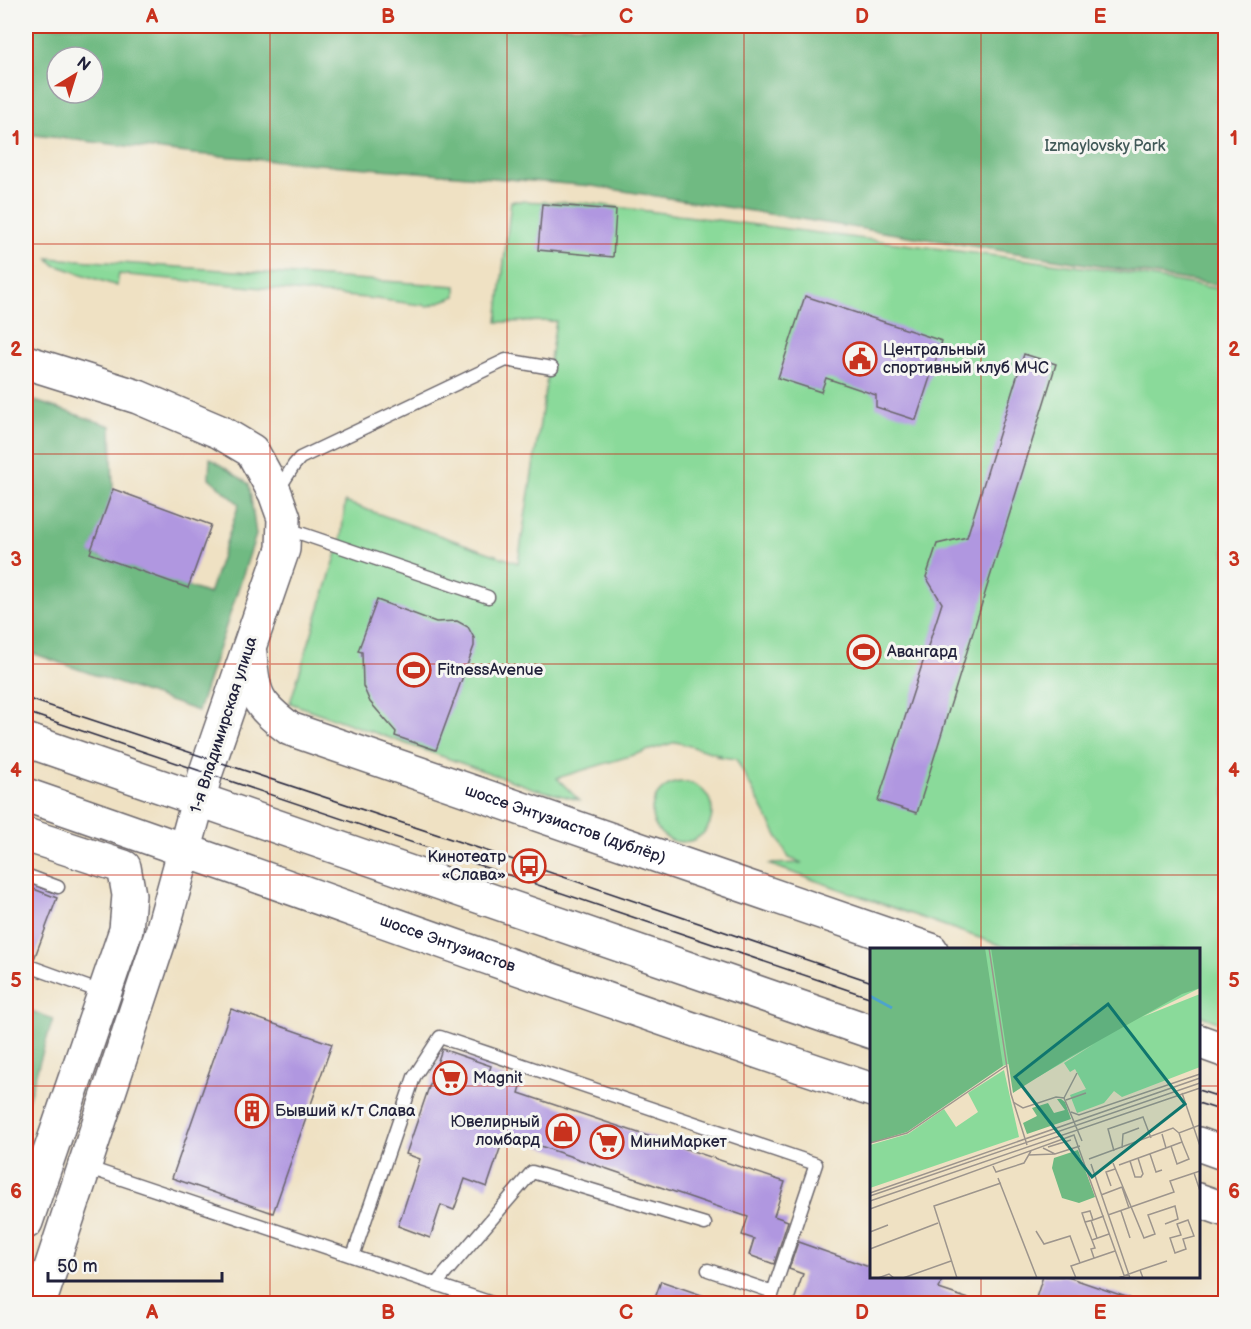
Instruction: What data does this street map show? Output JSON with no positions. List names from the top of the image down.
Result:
{
  "streets": {
    "main road": ["1-я Владимирская улица", "шоссе Энтузиастов (дублёр)", "шоссе Энтузиастов"]
  },
  "crossings": [
    ["1-я Владимирская улица", "шоссе Энтузиастов (дублёр)"],
    ["1-я Владимирская улица", "шоссе Энтузиастов"]
  ],
  "parks": ["Izmaylovsky Park"],
  "places": {
    "public building": ["Центральный спортивный клуб МЧС"],
    "sports": ["Авангард", "FitnessAvenue"],
    "bus stop": ["Кинотеатр «Слава»"],
    "supermarket": ["Magnit", "МиниМаркет"],
    "building": ["Бывший к/т Слава"],
    "shop": ["Ювелирный ломбард"]
  },
  "scale_bar": "50 m",
  "north": "top right",
  "grid": {
    "columns": [
      "A",
      "B",
      "C",
      "D",
      "E"
    ],
    "rows": [
      "1",
      "2",
      "3",
      "4",
      "5",
      "6"
    ]
  }
}
